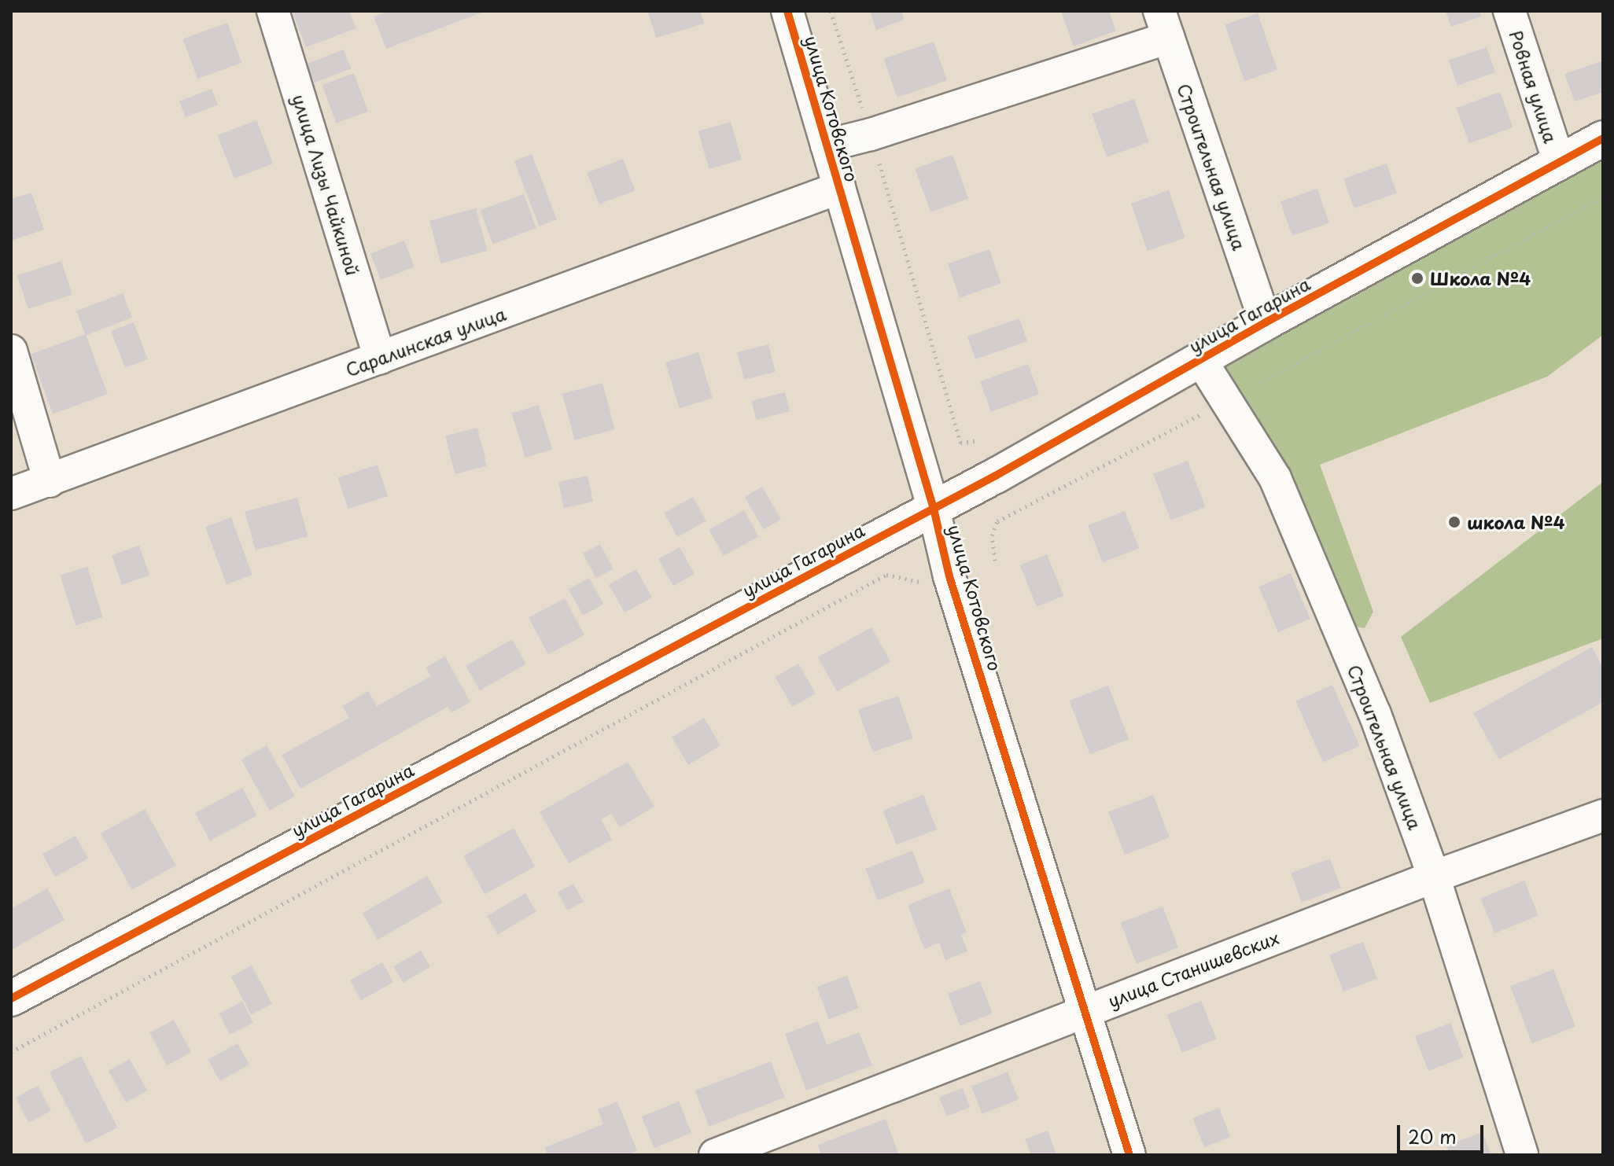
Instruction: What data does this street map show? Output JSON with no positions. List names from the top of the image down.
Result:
{
  "streets": {
    "street": [
      "Ровная улица",
      "улица Котовского",
      "Строительная улица",
      "улица Лизы Чайкиной",
      "улица Гагарина",
      "Саралинская улица",
      "улица Станишевских"
    ]
  },
  "crossings": [
    ["Ровная улица", "улица Гагарина"],
    ["улица Котовского", "улица Гагарина"],
    ["улица Котовского", "Саралинская улица"],
    ["улица Котовского", "улица Станишевских"],
    ["Строительная улица", "улица Гагарина"],
    ["Строительная улица", "улица Станишевских"],
    ["улица Лизы Чайкиной", "Саралинская улица"]
  ],
  "places": ["Школа №4", "школа №4"],
  "scale_bar": "20 m"
}
